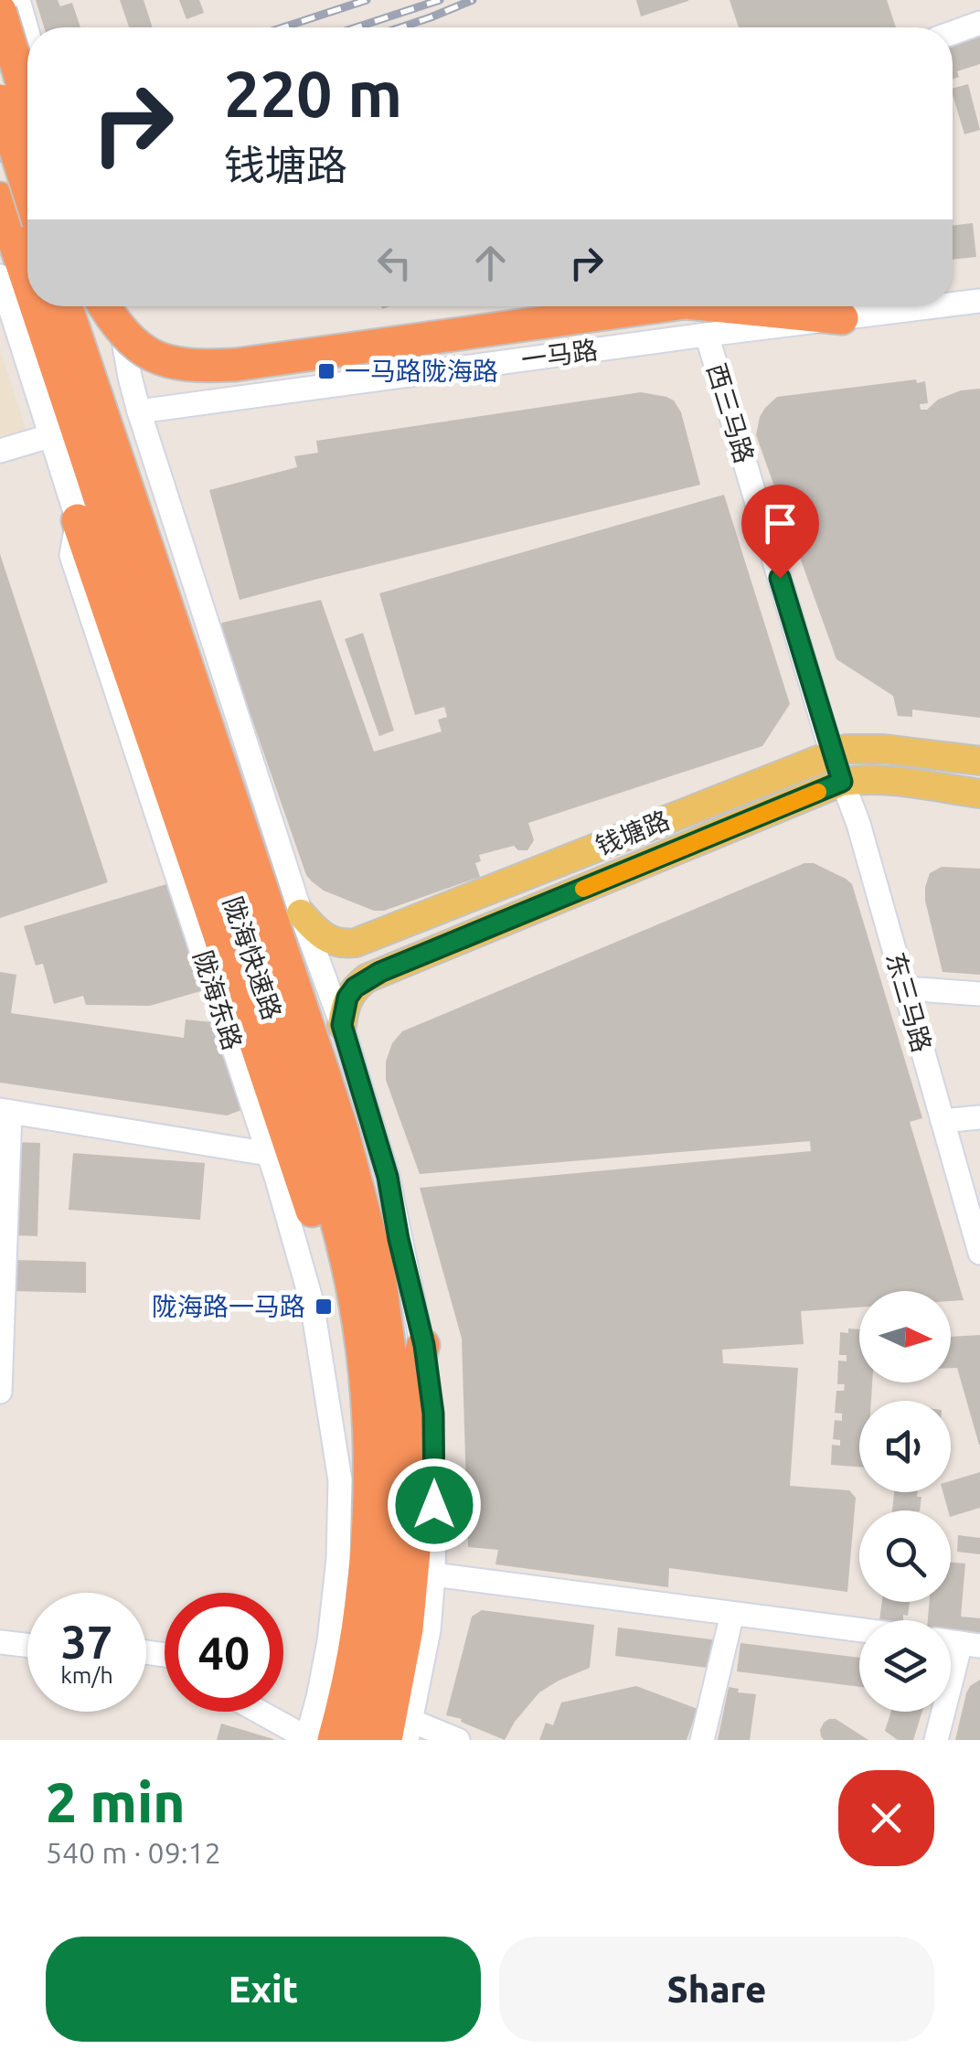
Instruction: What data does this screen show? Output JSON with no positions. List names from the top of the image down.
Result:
{
  "streets": {
    "highway": ["陇海快速路"],
    "main road": ["钱塘路"],
    "street": [
      "一马路",
      "西三马路",
      "陇海东路",
      "东三马路"
    ]
  },
  "crossings": [
    ["一马路", "西三马路"],
    ["西三马路", "钱塘路"],
    ["西三马路", "东三马路"],
    ["钱塘路", "东三马路"],
    ["陇海快速路", "陇海东路"]
  ],
  "places": {
    "transit": ["一马路陇海路", "陇海路一马路"]
  },
  "north": "right",
  "page": {
    "turn": ["220 m", "钱塘路"],
    "speed": "37 km/h",
    "limit": "40",
    "heading": ["2 min", "540 m · 09:12"],
    "buttons": ["Exit", "Share"]
  }
}
